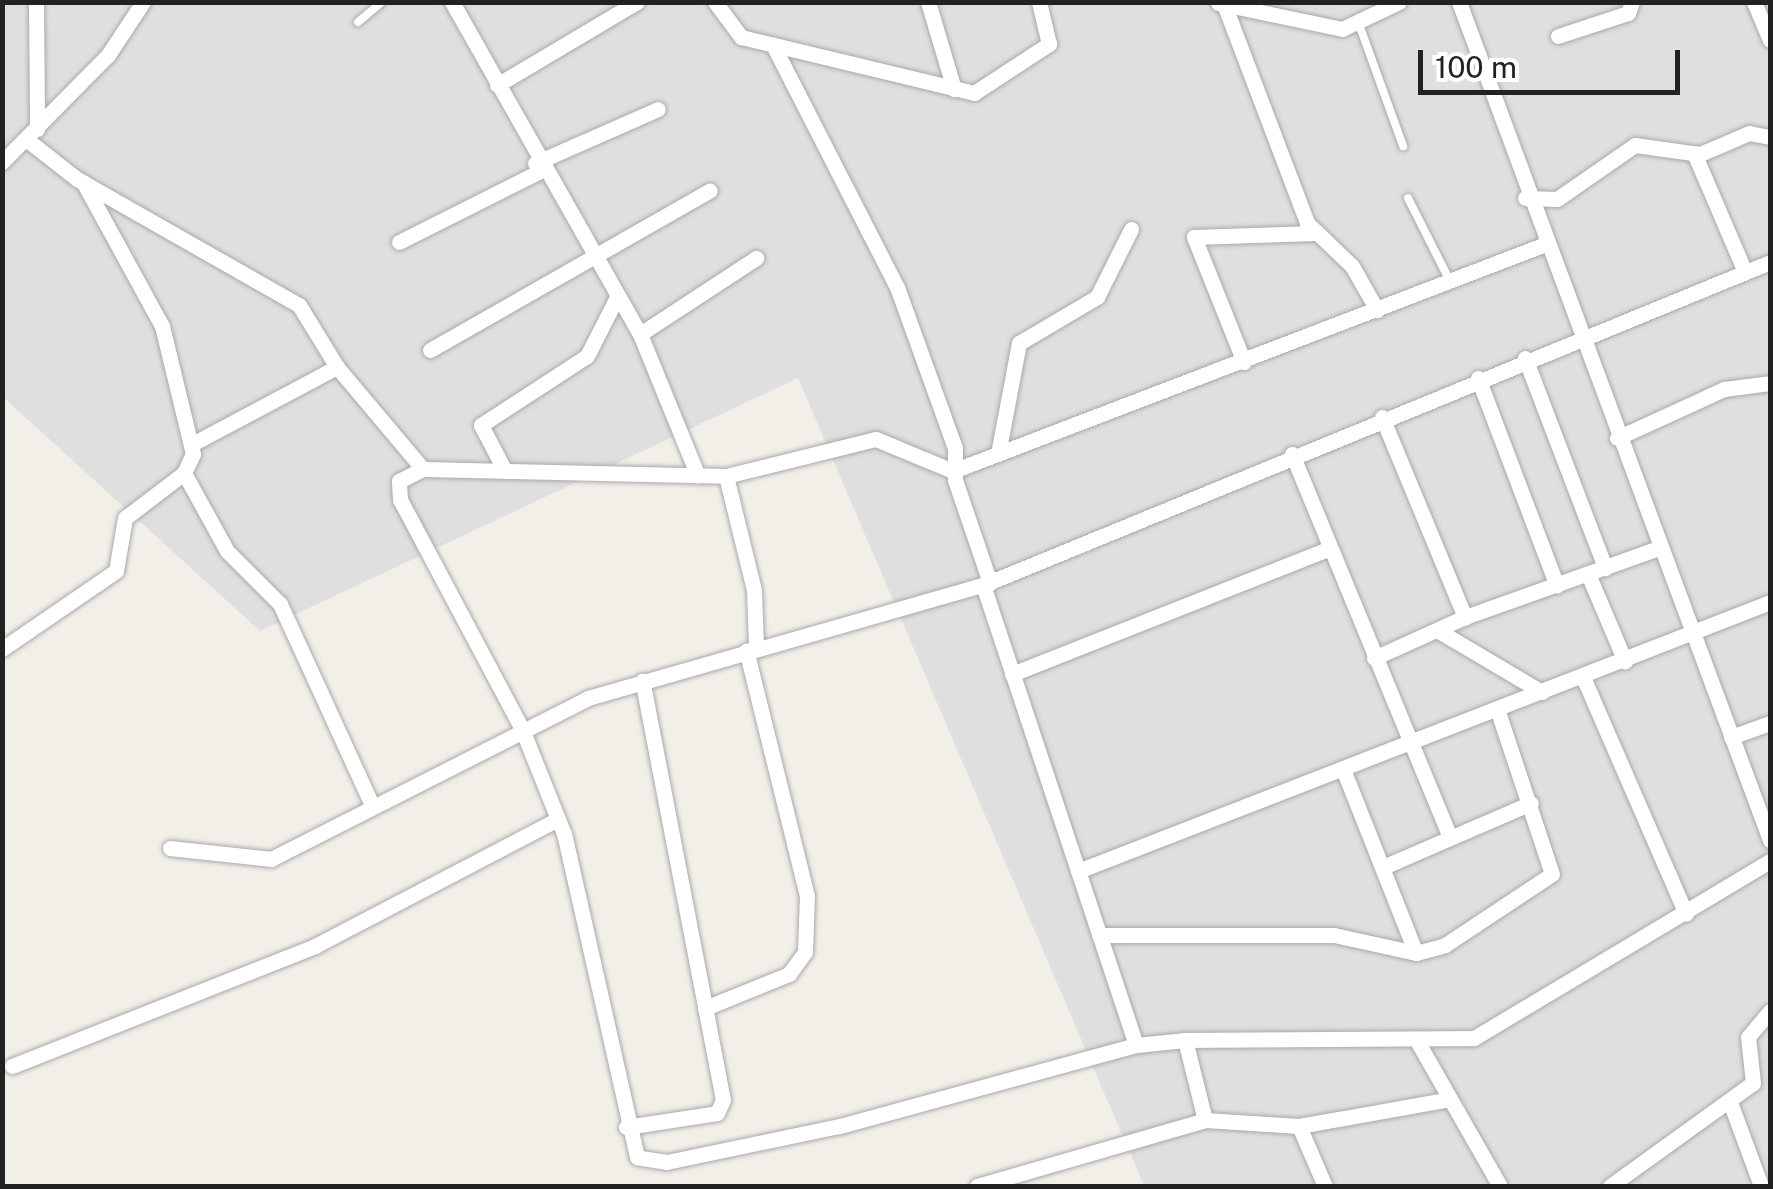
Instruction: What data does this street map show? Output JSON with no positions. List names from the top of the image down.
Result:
{
  "scale_bar": "100 m"
}
